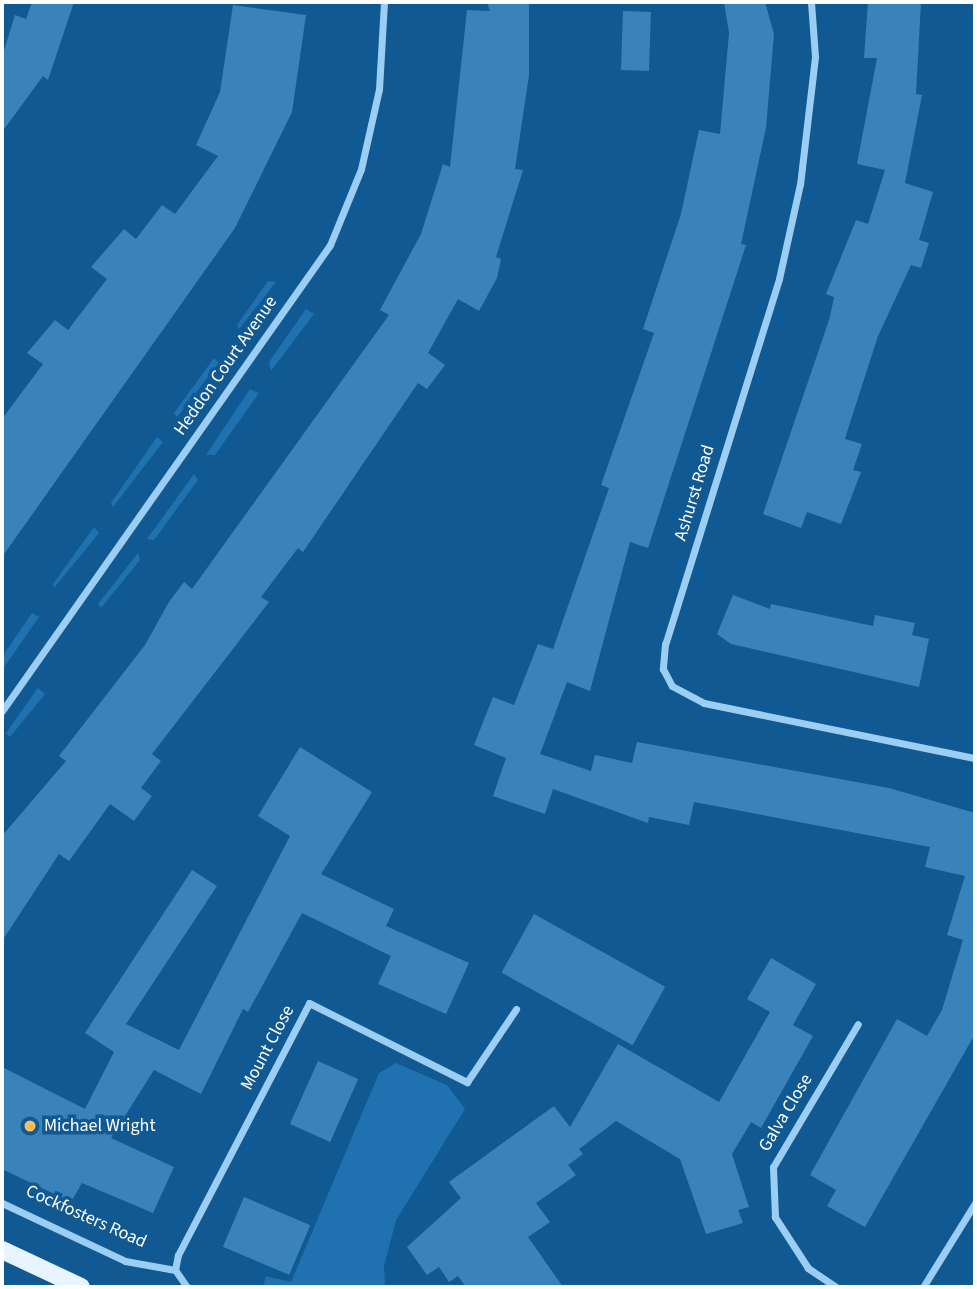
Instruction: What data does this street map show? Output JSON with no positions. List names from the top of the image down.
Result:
{
  "streets": {
    "street": [
      "Heddon Court Avenue",
      "Ashurst Road",
      "Mount Close",
      "Galva Close",
      "Cockfosters Road"
    ]
  },
  "crossings": [
    ["Mount Close", "Cockfosters Road"]
  ],
  "places": ["Michael Wright"]
}
